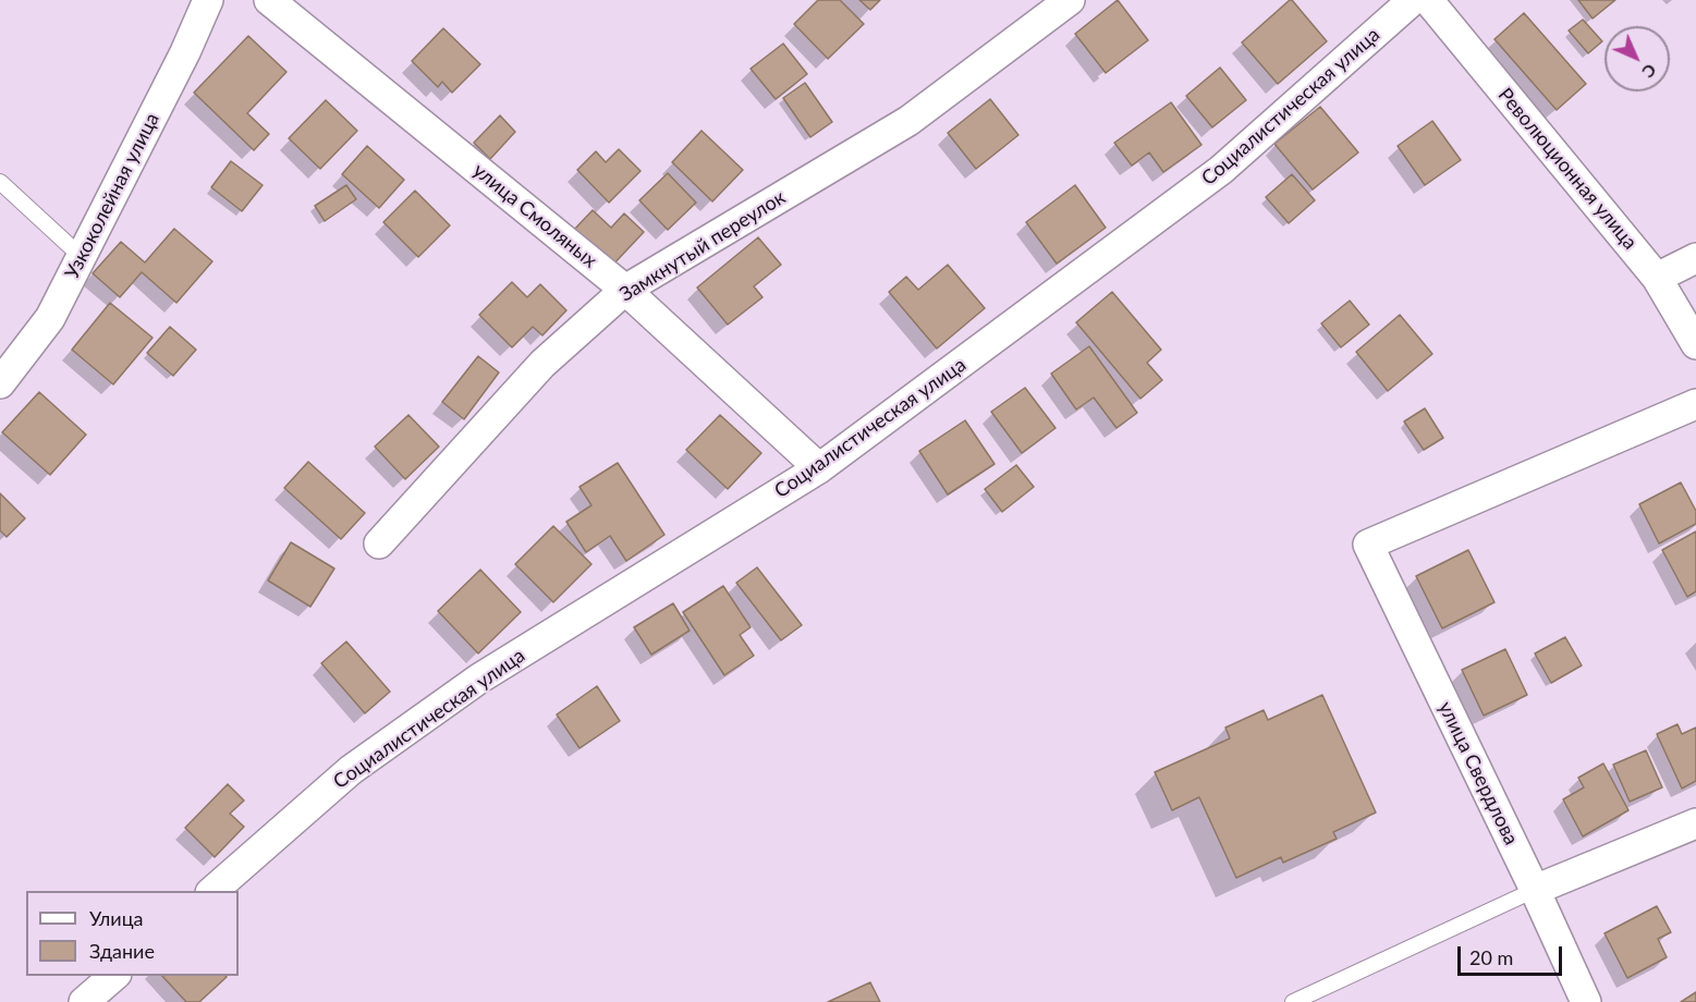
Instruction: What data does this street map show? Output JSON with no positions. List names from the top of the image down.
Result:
{
  "streets": {
    "street": [
      "Социалистическая улица",
      "Революционная улица",
      "Узкоколейная улица",
      "улица Смоляных",
      "Замкнутый переулок",
      "улица Свердлова"
    ]
  },
  "crossings": [
    ["Социалистическая улица", "улица Смоляных"],
    ["улица Смоляных", "Замкнутый переулок"]
  ],
  "legend": ["Улица", "Здание"],
  "scale_bar": "20 m",
  "north": "bottom right"
}
